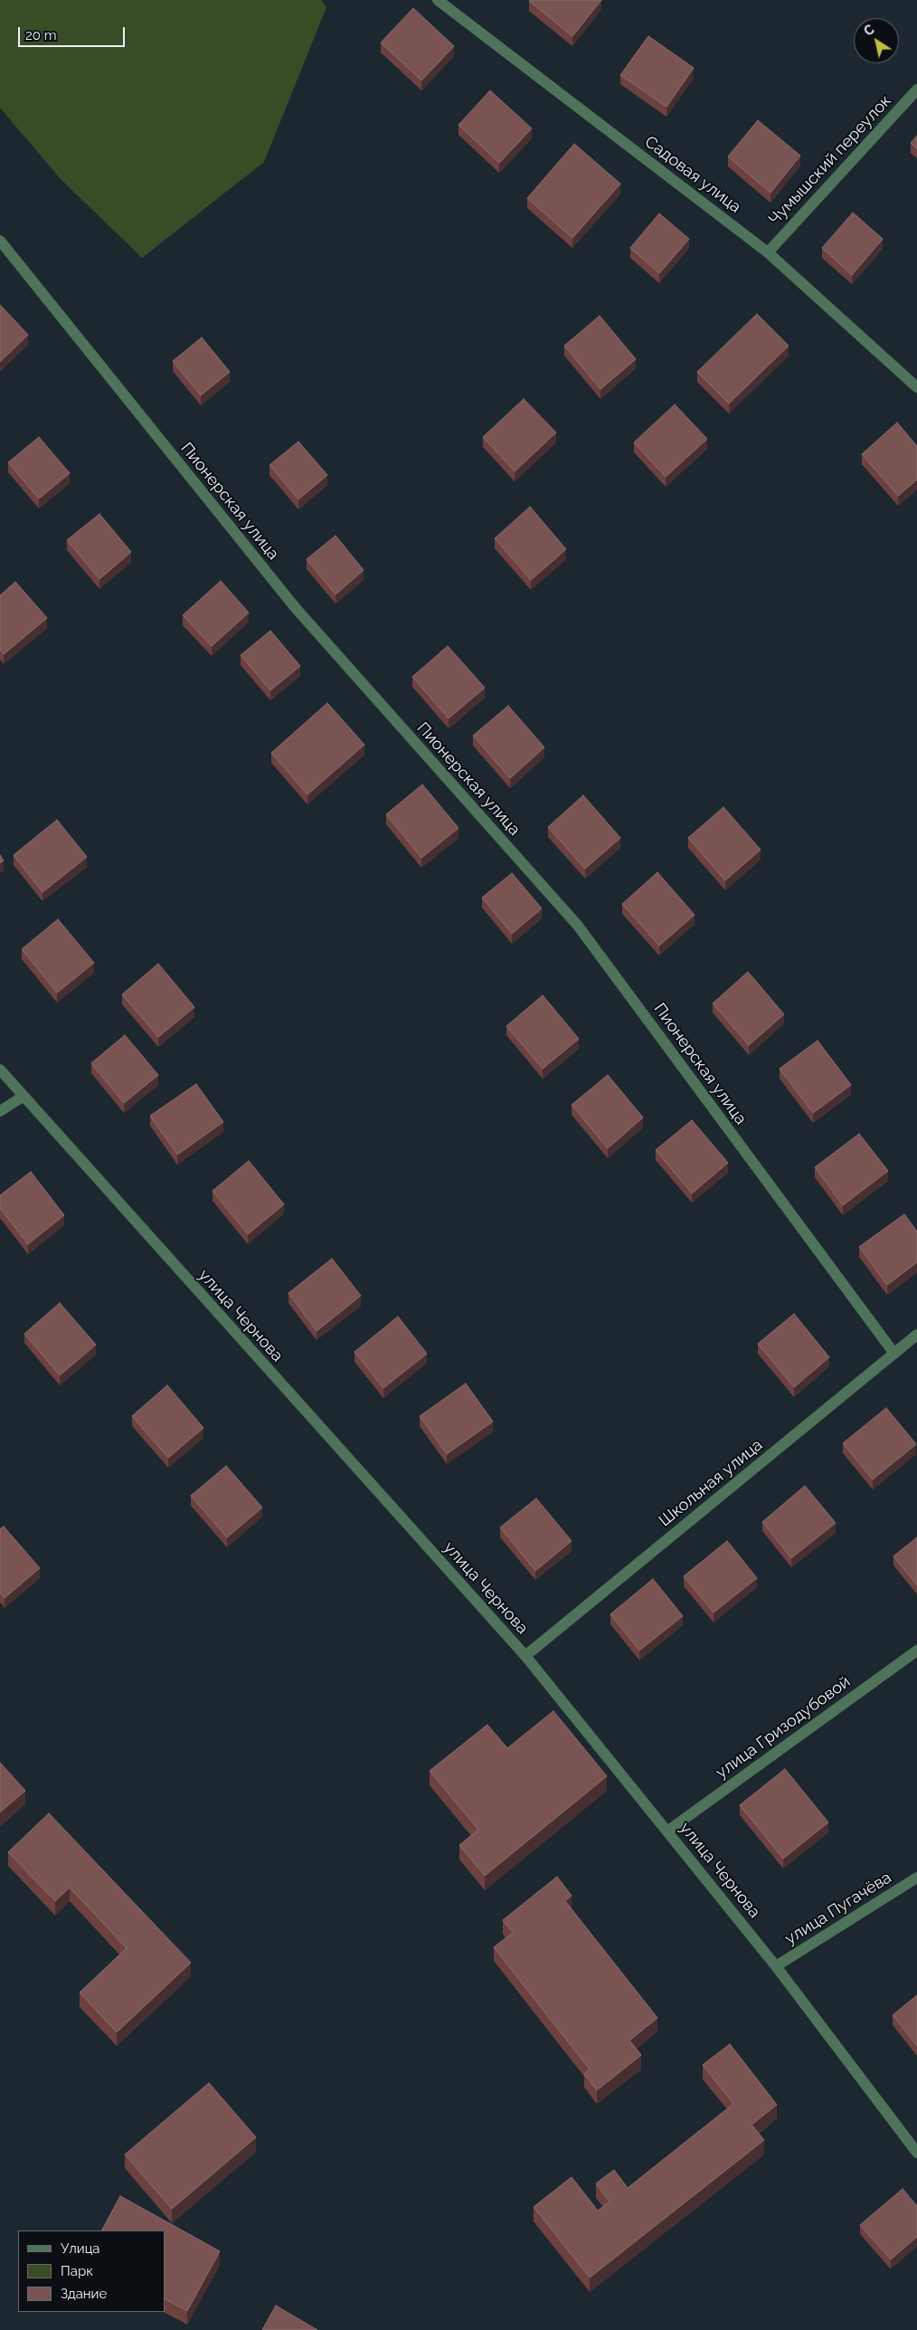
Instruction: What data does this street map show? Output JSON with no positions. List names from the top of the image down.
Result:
{
  "streets": {
    "street": [
      "Чумышский переулок",
      "Садовая улица",
      "Пионерская улица",
      "улица Чернова",
      "Школьная улица",
      "улица Гризодубовой",
      "улица Пугачёва"
    ]
  },
  "crossings": [
    ["Чумышский переулок", "Садовая улица"],
    ["Пионерская улица", "Школьная улица"],
    ["улица Чернова", "Школьная улица"],
    ["улица Чернова", "улица Гризодубовой"],
    ["улица Чернова", "улица Пугачёва"]
  ],
  "legend": ["Улица", "Парк", "Здание"],
  "scale_bar": "20 m",
  "north": "top left"
}
